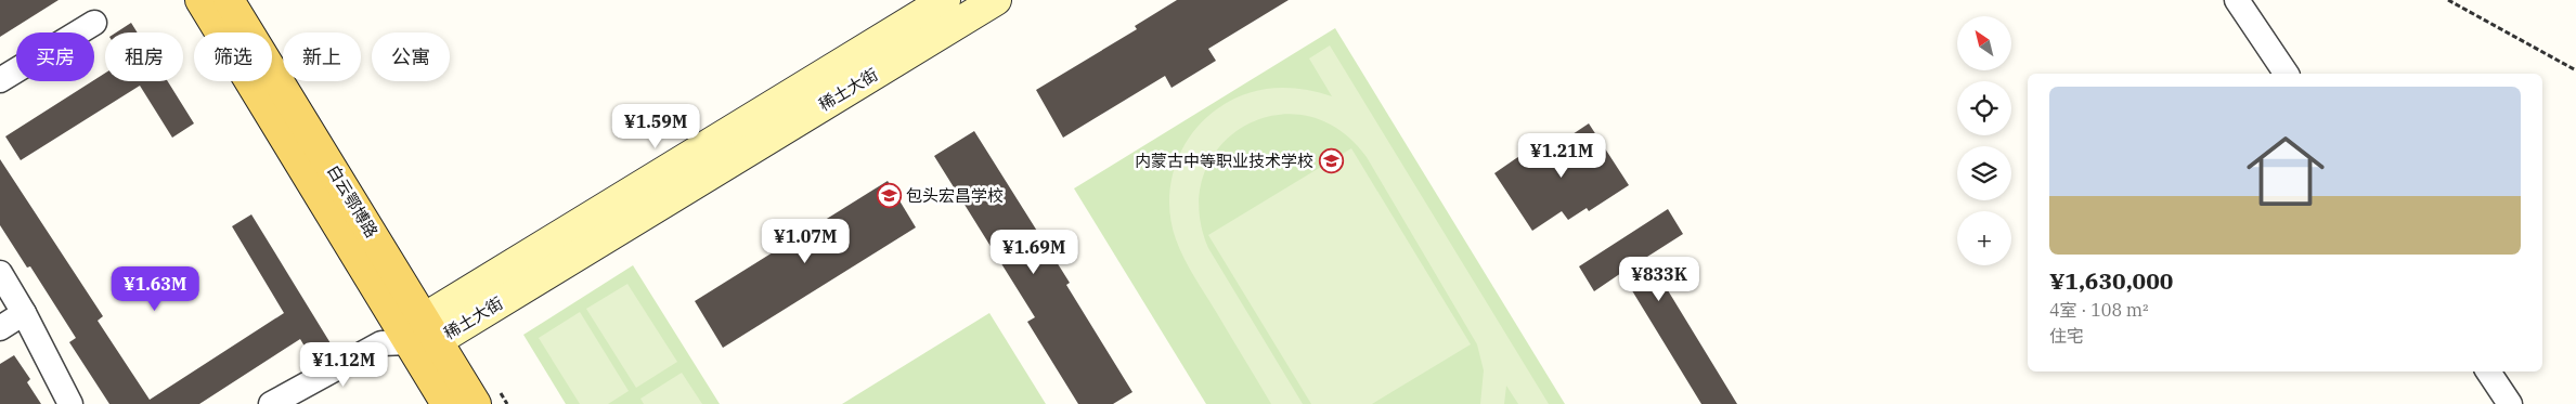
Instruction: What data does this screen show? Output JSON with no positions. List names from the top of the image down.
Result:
{
  "streets": {
    "main road": ["稀土大街", "白云鄂博路"]
  },
  "crossings": [
    ["稀土大街", "白云鄂博路"]
  ],
  "places": {
    "school or university": ["内蒙古中等职业技术学校", "包头宏昌学校"]
  },
  "north": "top left",
  "page": {
    "map_buttons": "+",
    "chip": [
      "买房",
      "租房",
      "筛选",
      "新上",
      "公寓"
    ],
    "list": [
      {
        "name": "¥1,630,000",
        "note": "4室 · 108 m² · 住宅"
      }
    ],
    "price": [
      "¥1.59M",
      "¥1.21M",
      "¥1.07M",
      "¥1.69M",
      "¥833K",
      "¥1.63M",
      "¥1.12M"
    ]
  }
}
